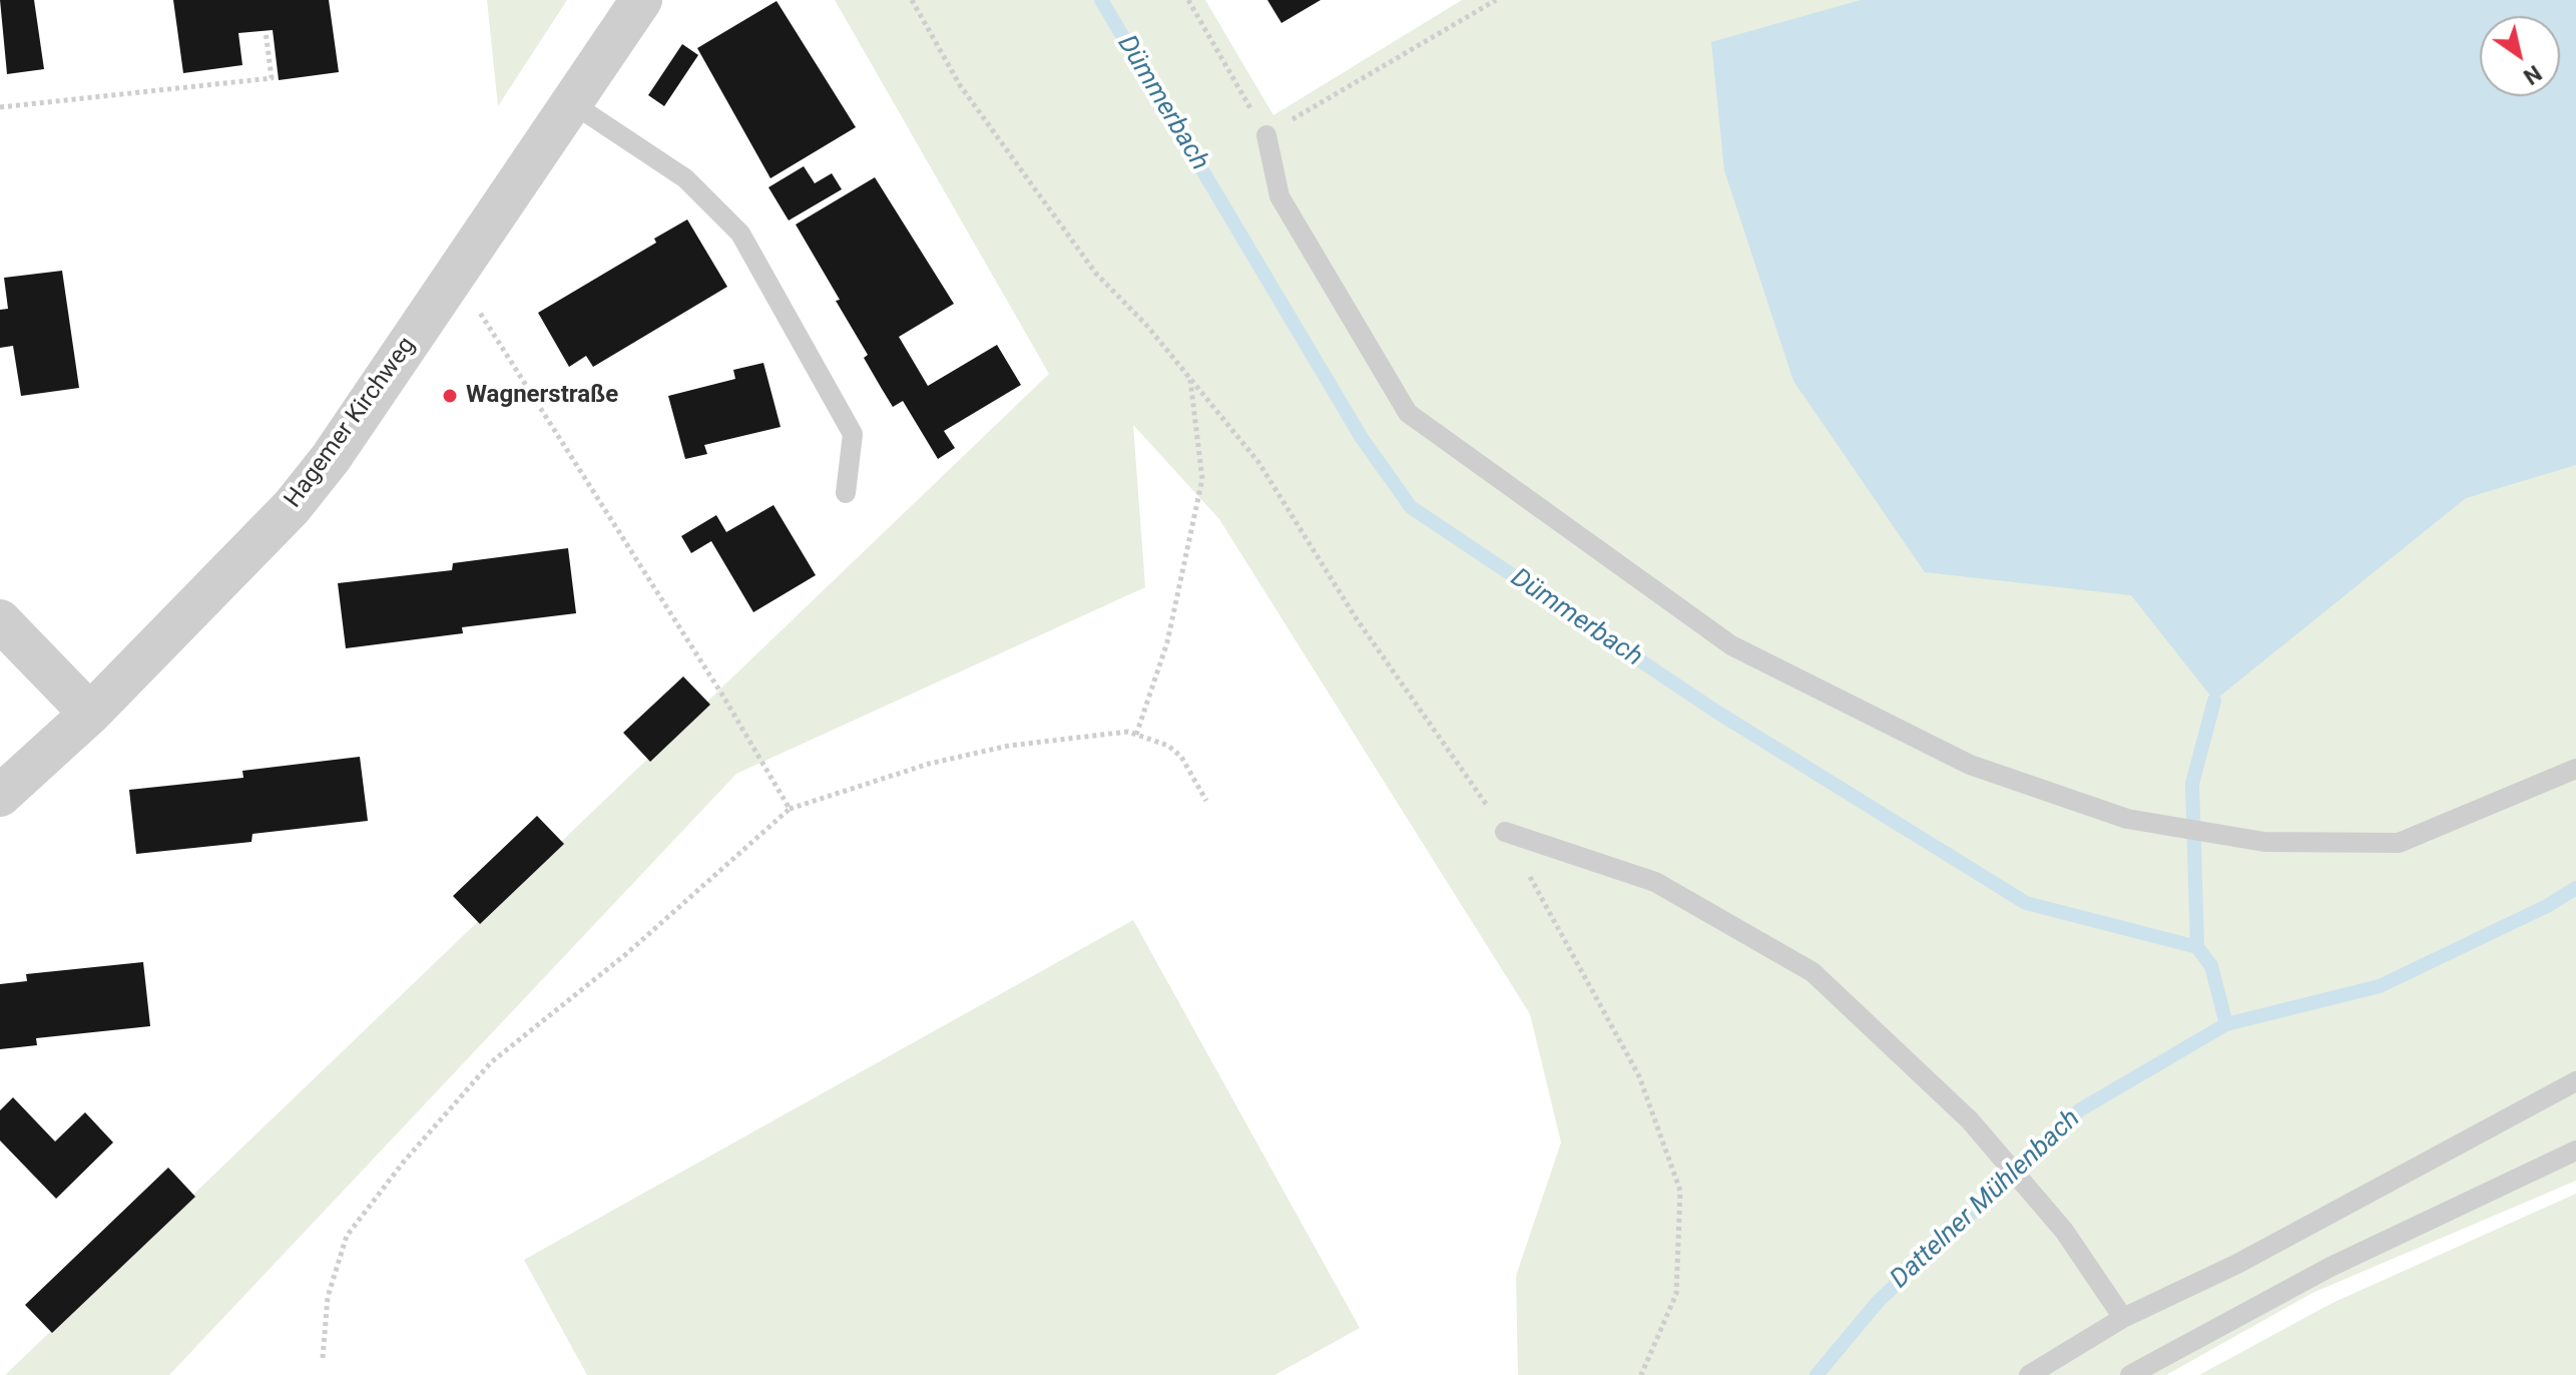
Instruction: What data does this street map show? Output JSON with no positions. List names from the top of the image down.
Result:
{
  "streets": {
    "street": ["Hagemer Kirchweg"]
  },
  "water": ["Dümmerbach", "Dattelner Mühlenbach"],
  "places": ["Wagnerstraße"],
  "north": "bottom right"
}
